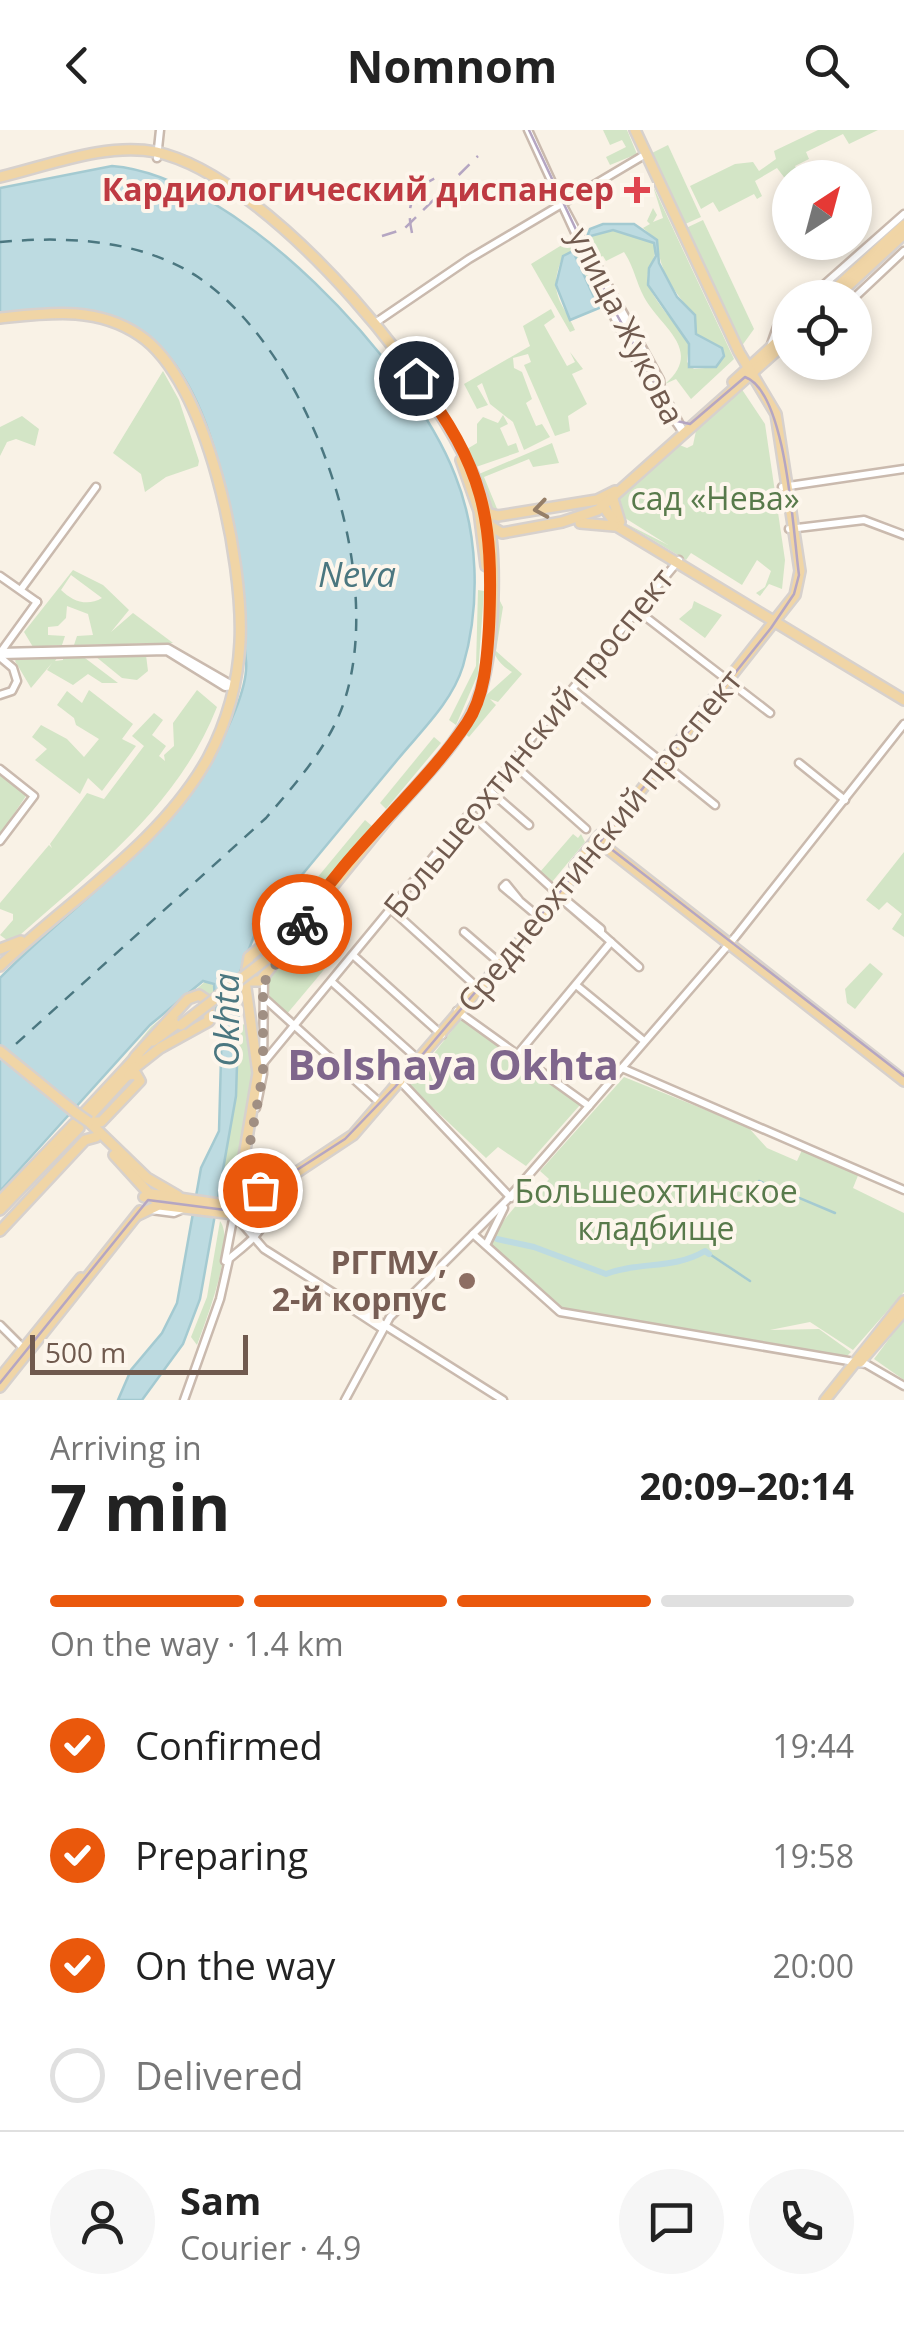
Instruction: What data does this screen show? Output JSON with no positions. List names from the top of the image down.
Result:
{
  "streets": {
    "main road": ["Среднеохтинский проспект"],
    "street": ["улица Жукова", "Большеохтинский проспект"]
  },
  "districts": ["Bolshaya Okhta"],
  "water": ["Neva", "Okhta"],
  "parks": ["сад «Нева»", "Большеохтинское кладбище"],
  "places": {
    "health": ["Кардиологический диспансер"],
    "other": ["РГГМУ, 2-й корпус"]
  },
  "scale_bar": "500 m",
  "north": "top right",
  "page": {
    "header": "Nomnom",
    "scale": "500 m",
    "heading": ["7 min", "Arriving in", "20:09–20:14"],
    "panel": ["Sam", "Courier · 4.9"],
    "bar": "On the way · 1.4 km",
    "list": [
      ["Confirmed", "19:44"],
      ["Preparing", "19:58"],
      ["On the way", "20:00"],
      "Delivered"
    ]
  }
}
